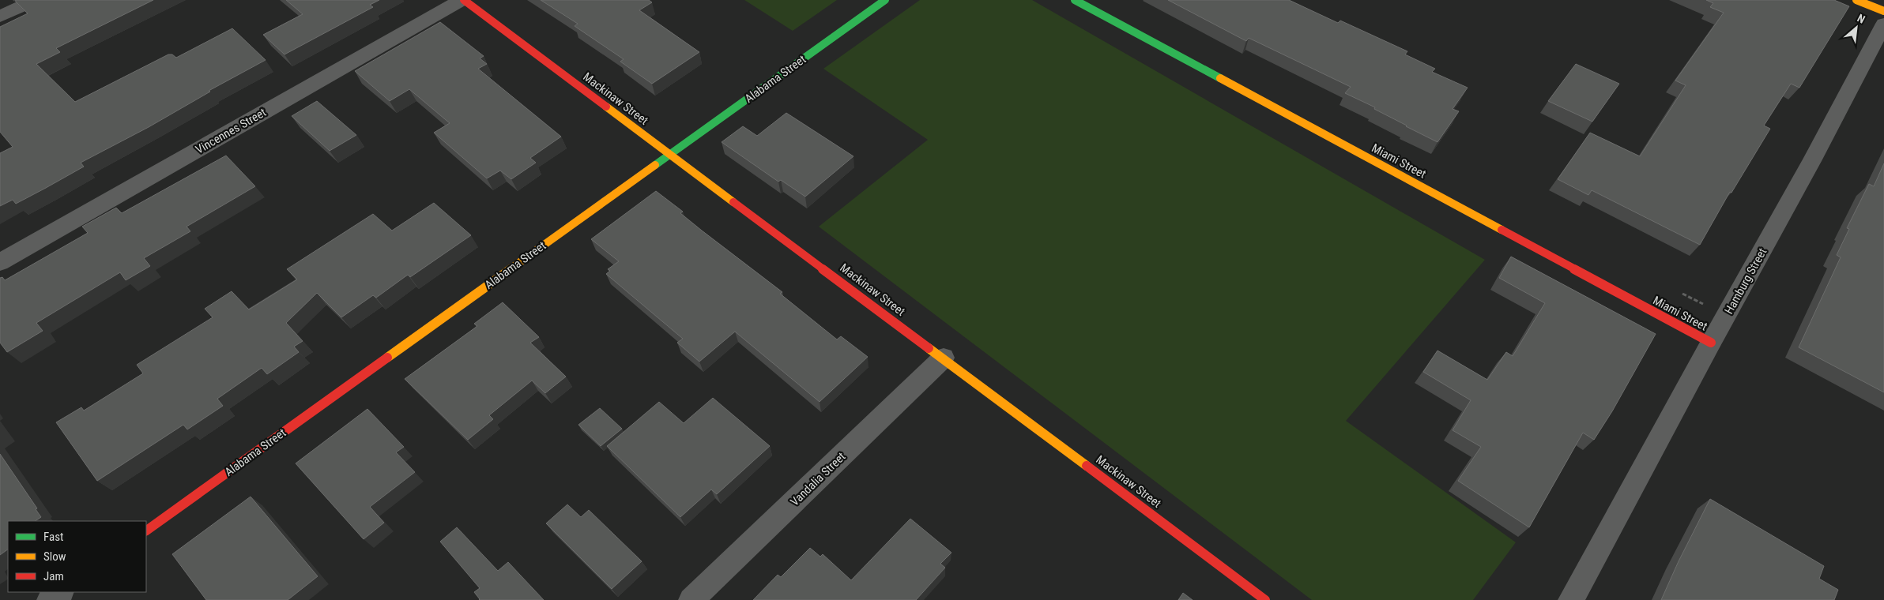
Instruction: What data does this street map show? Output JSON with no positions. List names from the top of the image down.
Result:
{
  "streets": {
    "street": [
      "Alabama Street",
      "Mackinaw Street",
      "Vincennes Street",
      "Miami Street",
      "Hamburg Street",
      "Vandalia Street"
    ]
  },
  "crossings": [
    ["Alabama Street", "Mackinaw Street"],
    ["Mackinaw Street", "Vincennes Street"],
    ["Mackinaw Street", "Vandalia Street"],
    ["Miami Street", "Hamburg Street"]
  ],
  "legend": ["Fast", "Slow", "Jam"],
  "north": "top right"
}
